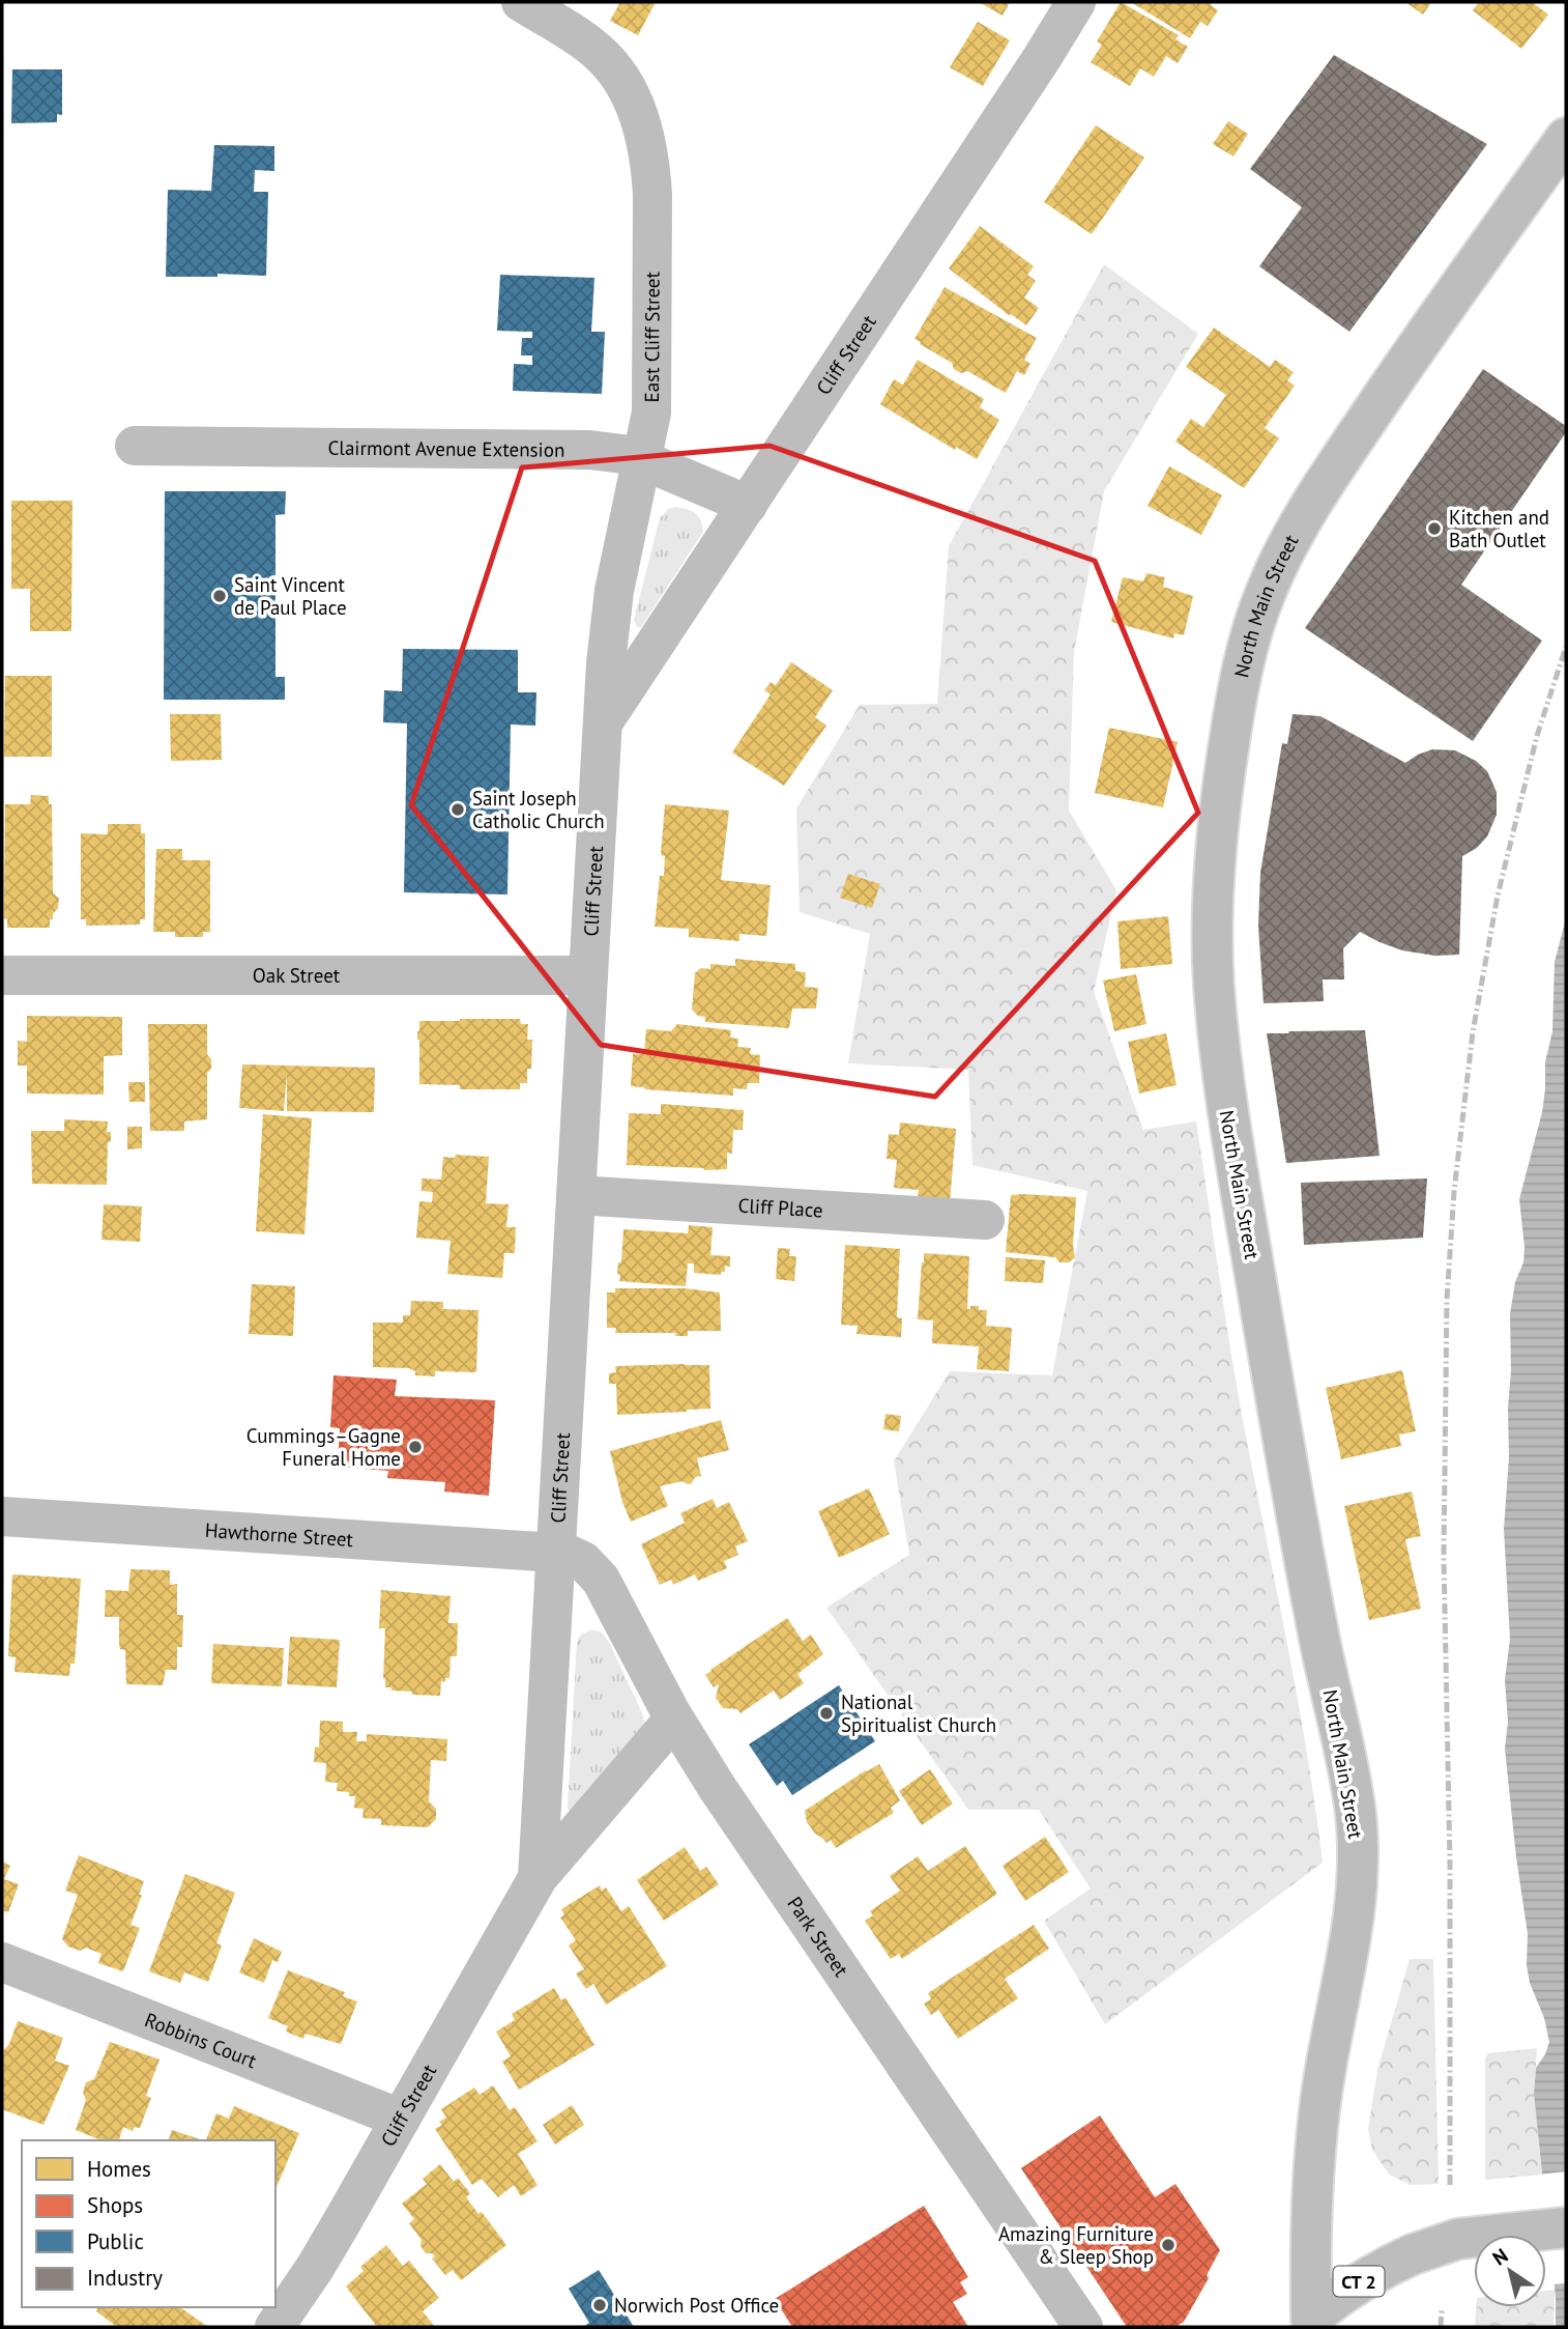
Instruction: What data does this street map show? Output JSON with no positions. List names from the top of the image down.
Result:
{
  "streets": {
    "main road": [
      "East Cliff Street",
      "Cliff Street",
      "Clairmont Avenue Extension",
      "North Main Street",
      "Oak Street",
      "Cliff Place",
      "Hawthorne Street",
      "Park Street",
      "Robbins Court",
      "CT 2"
    ]
  },
  "crossings": [
    ["East Cliff Street", "Cliff Street"],
    ["East Cliff Street", "Clairmont Avenue Extension"],
    ["Cliff Street", "Clairmont Avenue Extension"],
    ["Cliff Street", "Oak Street"],
    ["Cliff Street", "Cliff Place"],
    ["Cliff Street", "Hawthorne Street"],
    ["Cliff Street", "Park Street"],
    ["Cliff Street", "Robbins Court"],
    ["North Main Street", "CT 2"],
    ["Hawthorne Street", "Park Street"]
  ],
  "places": [
    "Kitchen and Bath Outlet",
    "Saint Vincent de Paul Place",
    "Saint Joseph Catholic Church",
    "Cummings–Gagne Funeral Home",
    "National Spiritualist Church",
    "Amazing Furniture & Sleep Shop",
    "Norwich Post Office"
  ],
  "legend": [
    "Homes",
    "Shops",
    "Public",
    "Industry"
  ],
  "north": "top left"
}
